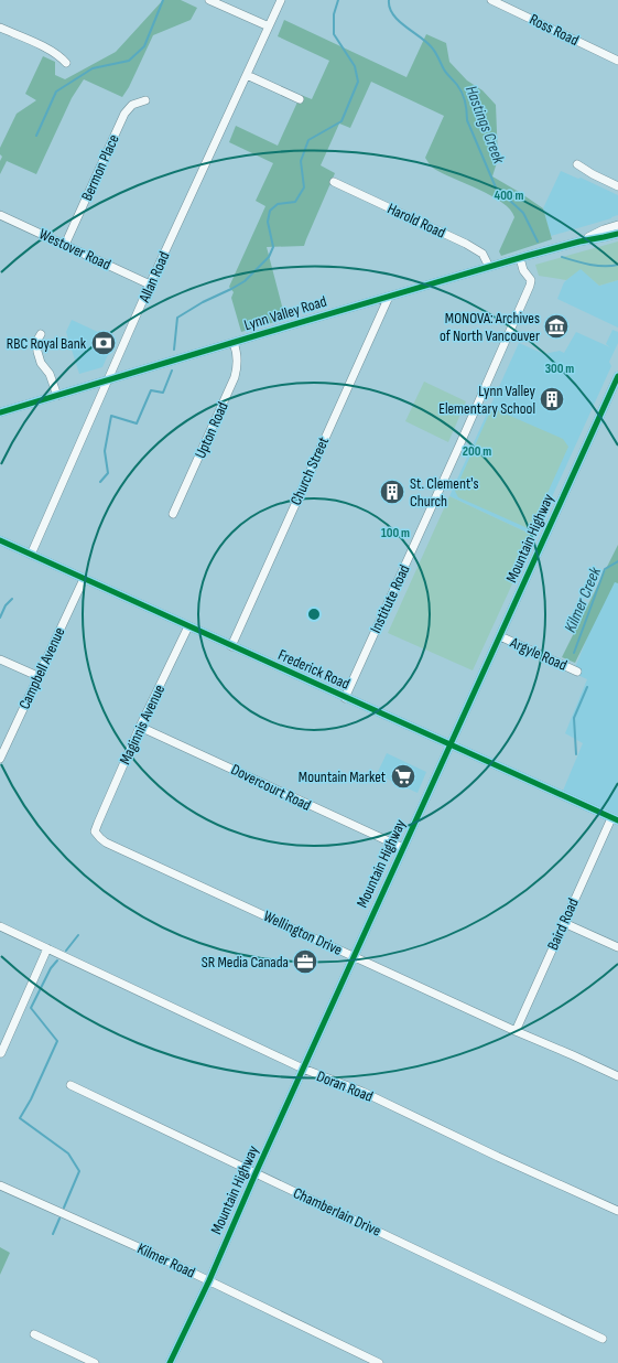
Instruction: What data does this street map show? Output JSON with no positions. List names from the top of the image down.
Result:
{
  "streets": {
    "street": [
      "Ross Road",
      "Bermon Place",
      "Harold Road",
      "Westover Road",
      "Allan Road",
      "Lynn Valley Road",
      "Upton Road",
      "Church Street",
      "Mountain Highway",
      "Institute Road",
      "Argyle Road",
      "Campbell Avenue",
      "Frederick Road",
      "Maginnis Avenue",
      "Dovercourt Road",
      "Baird Road",
      "Wellington Drive",
      "Doran Road",
      "Chamberlain Drive",
      "Kilmer Road"
    ]
  },
  "crossings": [
    ["Bermon Place", "Westover Road"],
    ["Harold Road", "Lynn Valley Road"],
    ["Westover Road", "Allan Road"],
    ["Allan Road", "Lynn Valley Road"],
    ["Allan Road", "Frederick Road"],
    ["Lynn Valley Road", "Upton Road"],
    ["Lynn Valley Road", "Church Street"],
    ["Lynn Valley Road", "Institute Road"],
    ["Church Street", "Frederick Road"],
    ["Mountain Highway", "Argyle Road"],
    ["Mountain Highway", "Frederick Road"],
    ["Mountain Highway", "Dovercourt Road"],
    ["Mountain Highway", "Wellington Drive"],
    ["Mountain Highway", "Doran Road"],
    ["Mountain Highway", "Chamberlain Drive"],
    ["Mountain Highway", "Kilmer Road"],
    ["Institute Road", "Frederick Road"],
    ["Campbell Avenue", "Frederick Road"],
    ["Frederick Road", "Maginnis Avenue"],
    ["Frederick Road", "Baird Road"],
    ["Maginnis Avenue", "Dovercourt Road"],
    ["Maginnis Avenue", "Wellington Drive"],
    ["Baird Road", "Wellington Drive"]
  ],
  "water": ["Hastings Creek", "Kilmer Creek"],
  "places": {
    "museum": ["MONOVA: Archives of North Vancouver"],
    "bank": ["RBC Royal Bank"],
    "building": ["Lynn Valley Elementary School", "St. Clement's Church"],
    "supermarket": ["Mountain Market"],
    "office": ["SR Media Canada"]
  },
  "rings": [
    "400 m",
    "300 m",
    "200 m",
    "100 m"
  ]
}
